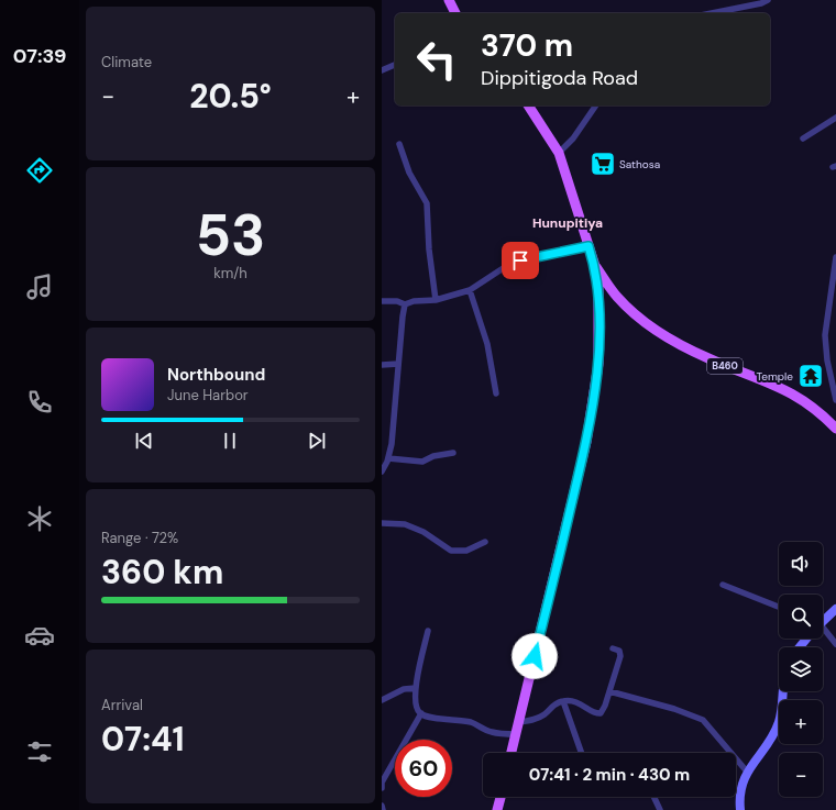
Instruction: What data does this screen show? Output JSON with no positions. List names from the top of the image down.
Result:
{
  "streets": {
    "main road": ["B460"]
  },
  "districts": ["Hunupitiya"],
  "places": {
    "supermarket": ["Sathosa"],
    "temple": ["Temple"]
  },
  "page": {
    "tabs": "07:39",
    "tile": [
      "Climate",
      ["53", "km/h"],
      ["Range · 72%", "360 km"],
      ["Arrival", "07:41"]
    ],
    "turn": ["370 m", "Dippitigoda Road"],
    "heat": ["−", "20.5°", "+"],
    "song": ["Northbound", "June Harbor"],
    "map_buttons": ["+", "−"],
    "limit": "60",
    "trip": "07:41 · 2 min · 430 m"
  }
}
